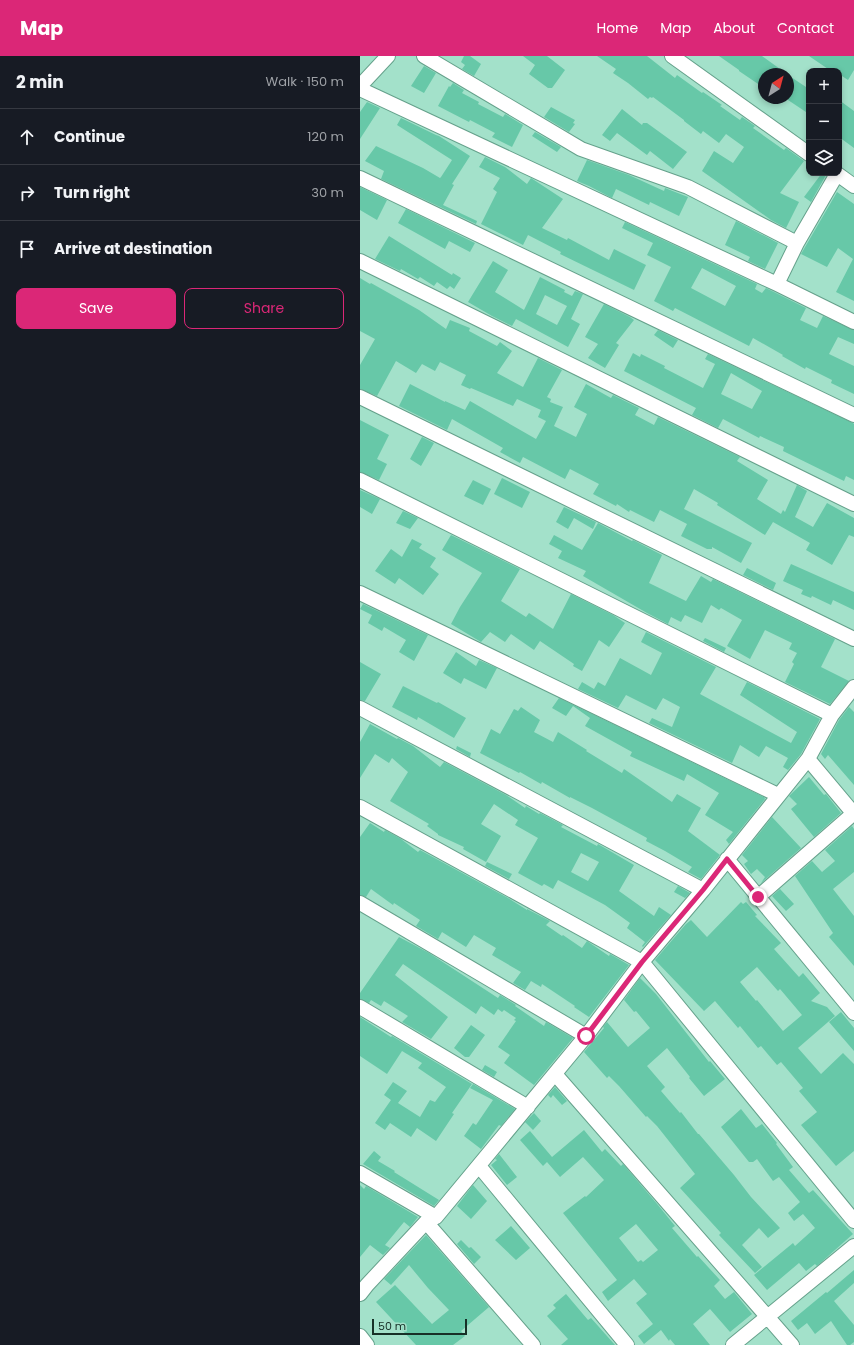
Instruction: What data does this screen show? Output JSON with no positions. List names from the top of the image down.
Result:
{
  "scale_bar": "50 m",
  "north": "top right",
  "page": {
    "header": "Map",
    "nav": [
      "Home",
      "Map",
      "About",
      "Contact"
    ],
    "heading": ["2 min", "Walk · 150 m"],
    "map_buttons": ["+", "−"],
    "list": [
      ["Continue", "120 m"],
      ["Turn right", "30 m"],
      "Arrive at destination"
    ],
    "buttons": ["Save", "Share"],
    "scale": "50 m"
  }
}
